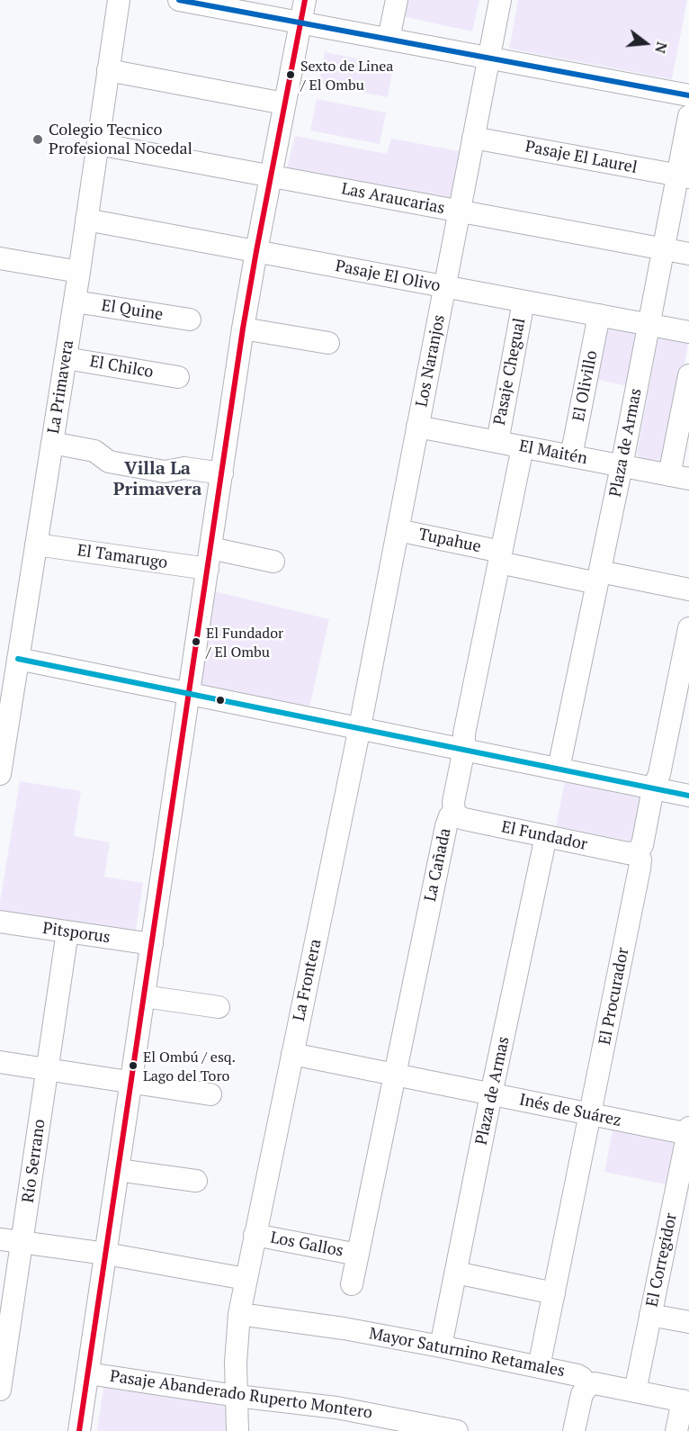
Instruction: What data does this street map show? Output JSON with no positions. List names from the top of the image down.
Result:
{
  "streets": {
    "street": [
      "Pasaje El Laurel",
      "Las Araucarias",
      "Pasaje El Olivo",
      "El Quine",
      "Los Naranjos",
      "El Chilco",
      "Pasaje Chegual",
      "El Olivillo",
      "La Primavera",
      "Plaza de Armas",
      "El Maitén",
      "Tupahue",
      "El Tamarugo",
      "El Fundador",
      "La Cañada",
      "Pitsporus",
      "La Frontera",
      "El Procurador",
      "Inés de Suárez",
      "Río Serrano",
      "Los Gallos",
      "El Corregidor",
      "Mayor Saturnino Retamales",
      "Pasaje Abanderado Ruperto Montero"
    ]
  },
  "crossings": [
    ["Pasaje El Laurel", "Los Naranjos"],
    ["Pasaje El Laurel", "Plaza de Armas"],
    ["Las Araucarias", "Los Naranjos"],
    ["Las Araucarias", "La Primavera"],
    ["Las Araucarias", "Plaza de Armas"],
    ["Pasaje El Olivo", "Los Naranjos"],
    ["Pasaje El Olivo", "Pasaje Chegual"],
    ["Pasaje El Olivo", "El Olivillo"],
    ["Pasaje El Olivo", "La Primavera"],
    ["Pasaje El Olivo", "Plaza de Armas"],
    ["El Quine", "La Primavera"],
    ["Los Naranjos", "El Maitén"],
    ["Los Naranjos", "Tupahue"],
    ["Los Naranjos", "La Frontera"],
    ["El Chilco", "La Primavera"],
    ["Pasaje Chegual", "El Maitén"],
    ["El Olivillo", "El Maitén"],
    ["La Primavera", "El Tamarugo"],
    ["Plaza de Armas", "El Maitén"],
    ["Plaza de Armas", "Tupahue"],
    ["Plaza de Armas", "El Fundador"],
    ["Plaza de Armas", "Inés de Suárez"],
    ["Plaza de Armas", "Mayor Saturnino Retamales"],
    ["El Maitén", "La Cañada"],
    ["Tupahue", "La Cañada"],
    ["Tupahue", "La Frontera"],
    ["El Fundador", "La Cañada"],
    ["El Fundador", "El Procurador"],
    ["La Cañada", "Inés de Suárez"],
    ["La Cañada", "Los Gallos"],
    ["Pitsporus", "Río Serrano"],
    ["La Frontera", "Inés de Suárez"],
    ["La Frontera", "Los Gallos"],
    ["La Frontera", "Mayor Saturnino Retamales"],
    ["La Frontera", "Pasaje Abanderado Ruperto Montero"],
    ["El Procurador", "Inés de Suárez"],
    ["El Procurador", "Mayor Saturnino Retamales"],
    ["Inés de Suárez", "El Corregidor"],
    ["El Corregidor", "Mayor Saturnino Retamales"]
  ],
  "districts": ["Villa La Primavera"],
  "places": [
    "Sexto de Linea / El Ombu",
    "Colegio Tecnico Profesional Nocedal",
    "El Fundador / El Ombu",
    "El Ombú / esq. Lago del Toro"
  ],
  "north": "right"
}
